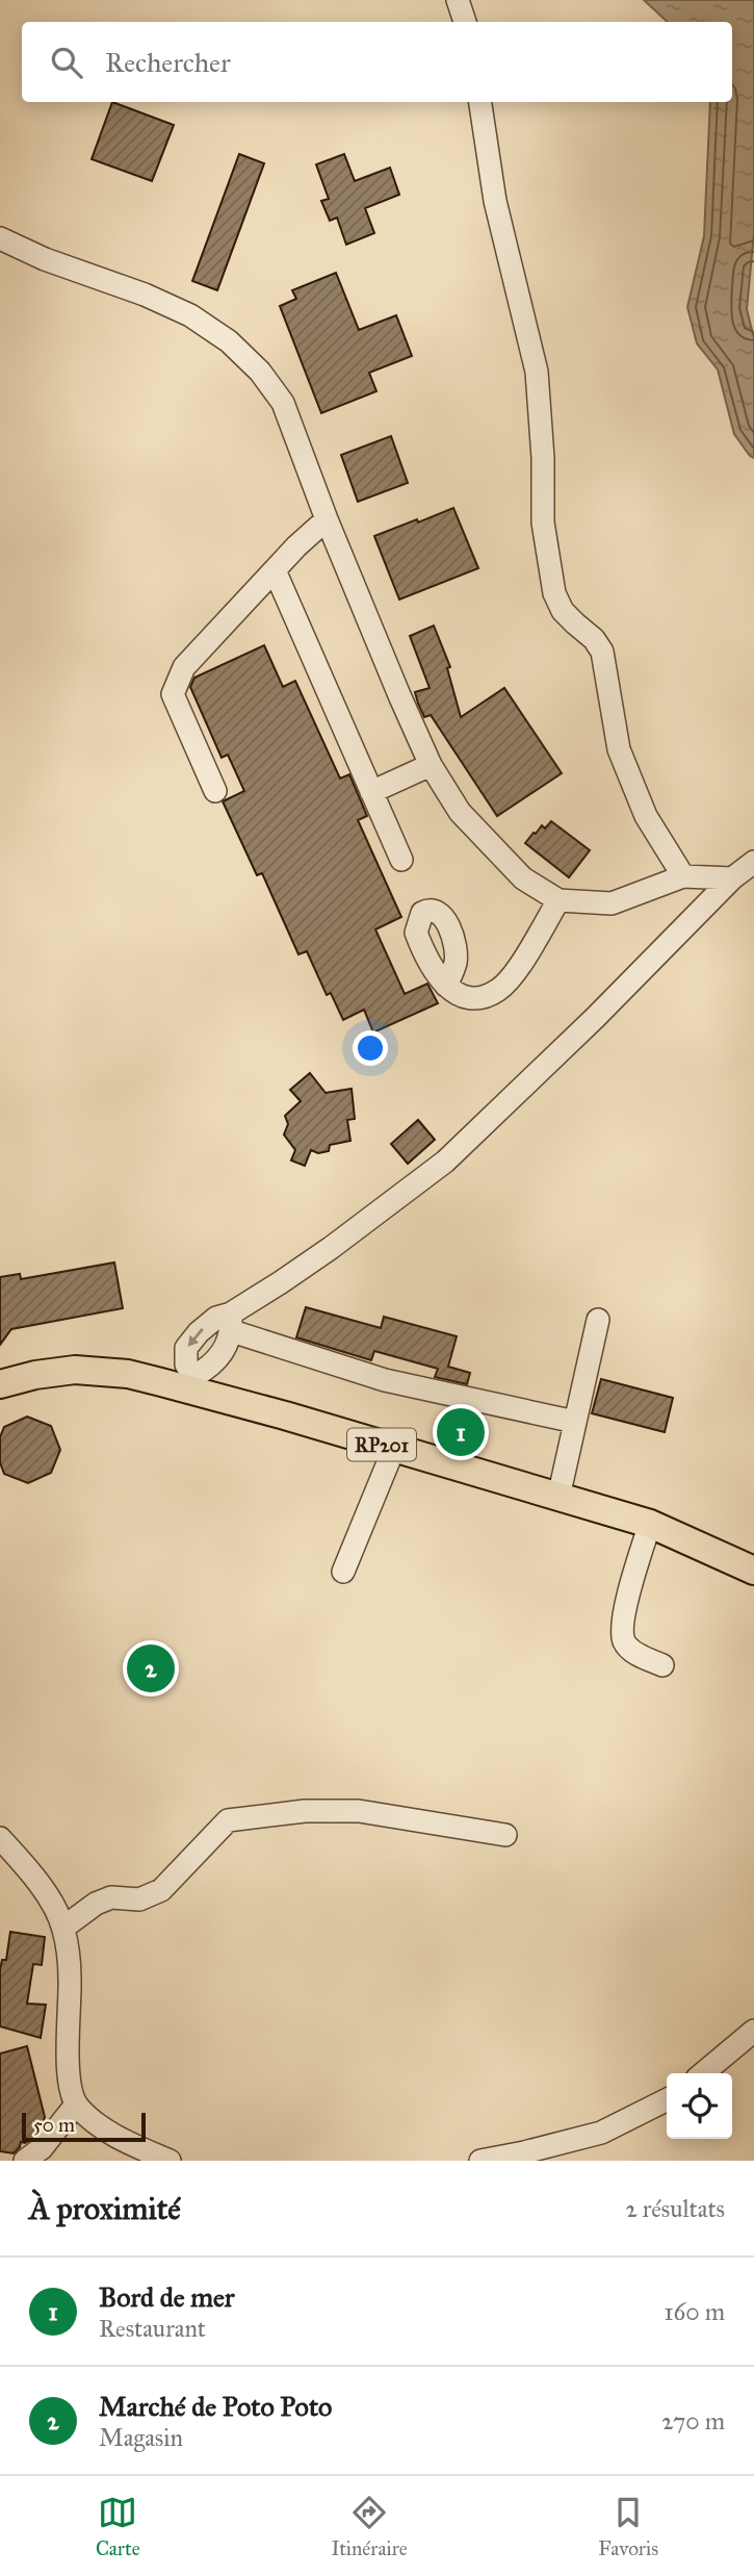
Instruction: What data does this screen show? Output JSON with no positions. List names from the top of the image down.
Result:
{
  "streets": {
    "main road": ["RP201"]
  },
  "scale_bar": "50 m",
  "page": {
    "search": "Rechercher",
    "pins": ["1", "2"],
    "scale": "50 m",
    "heading": ["À proximité", "2 résultats"],
    "list": [
      {
        "mark": "1",
        "name": "Bord de mer",
        "note": "Restaurant",
        "value": "160 m"
      },
      {
        "mark": "2",
        "name": "Marché de Poto Poto",
        "note": "Magasin",
        "value": "270 m"
      }
    ],
    "nav": ["Carte", "Itinéraire", "Favoris"]
  }
}
